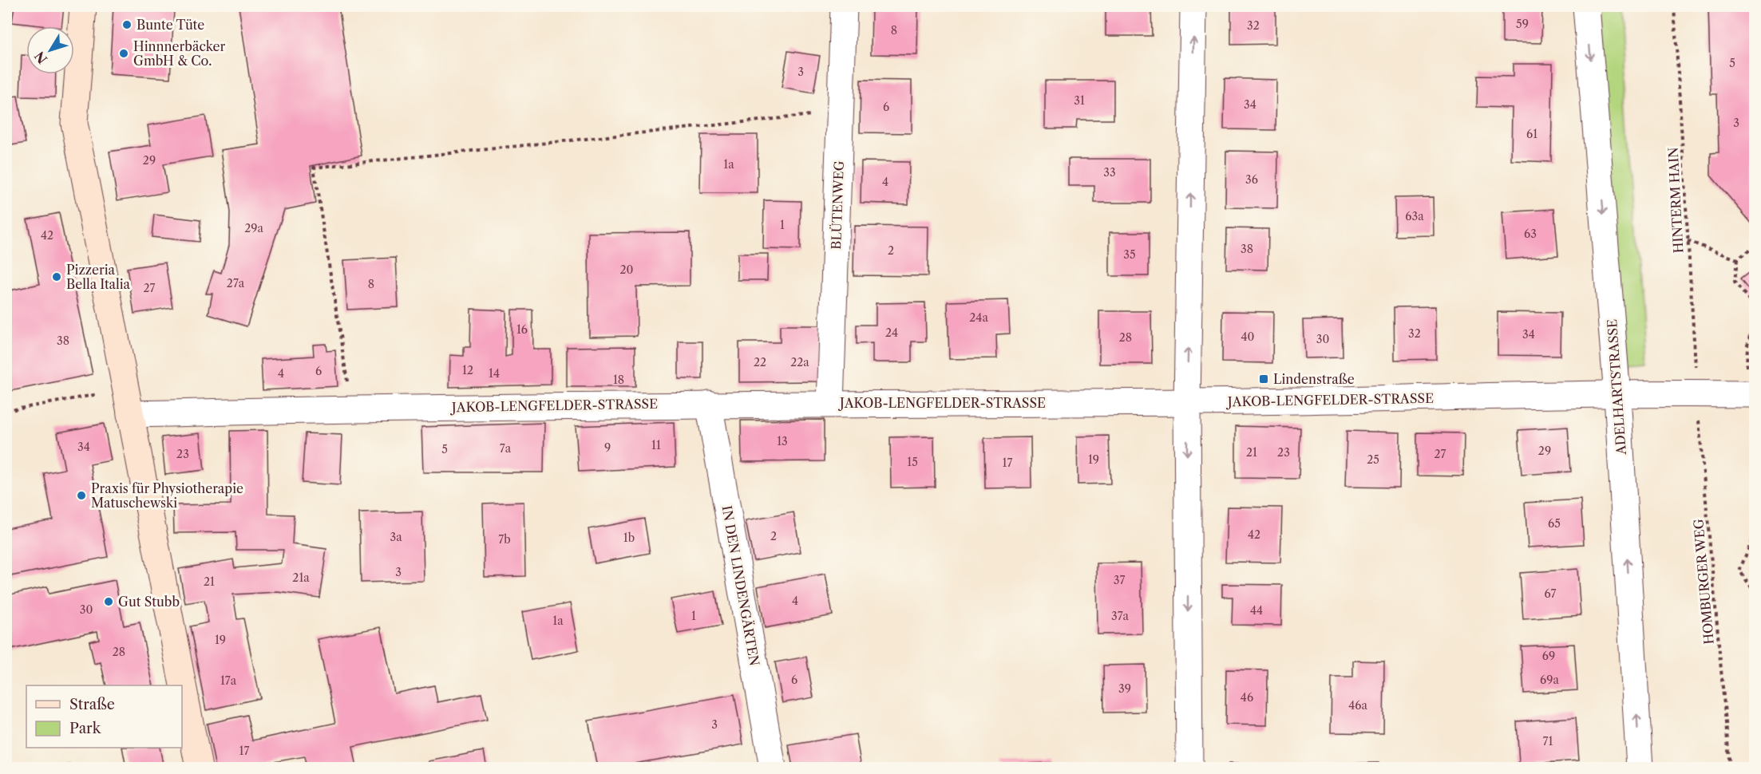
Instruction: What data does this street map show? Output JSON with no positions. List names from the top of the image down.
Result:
{
  "streets": {
    "street": [
      "BLÜTENWEG",
      "ADELHARTSTRASSE",
      "JAKOB-LENGFELDER-STRASSE",
      "IN DEN LINDENGÄRTEN"
    ],
    "path": ["HINTERM HAIN", "HOMBURGER WEG"]
  },
  "crossings": [
    ["HINTERM HAIN", "JAKOB-LENGFELDER-STRASSE"],
    ["HINTERM HAIN", "HOMBURGER WEG"],
    ["BLÜTENWEG", "JAKOB-LENGFELDER-STRASSE"],
    ["ADELHARTSTRASSE", "JAKOB-LENGFELDER-STRASSE"],
    ["JAKOB-LENGFELDER-STRASSE", "HOMBURGER WEG"],
    ["JAKOB-LENGFELDER-STRASSE", "IN DEN LINDENGÄRTEN"]
  ],
  "places": {
    "other": [
      "Bunte Tüte",
      "Hinnnerbäcker GmbH & Co.",
      "Pizzeria Bella Italia",
      "Praxis für Physiotherapie Matuschewski",
      "Gut Stubb"
    ],
    "transit": ["Lindenstraße"]
  },
  "house_numbers": [
    "59",
    "32",
    "8",
    "5",
    "3",
    "31",
    "34",
    "6",
    "3",
    "61",
    "29",
    "1a",
    "33",
    "36",
    "4",
    "63a",
    "1",
    "29a",
    "63",
    "42",
    "38",
    "2",
    "35",
    "20",
    "27a",
    "8",
    "27",
    "24a",
    "16",
    "24",
    "32",
    "34",
    "40",
    "28",
    "30",
    "38",
    "22",
    "22a",
    "12",
    "6",
    "4",
    "14",
    "18",
    "13",
    "11",
    "34",
    "9",
    "7a",
    "5",
    "29",
    "21",
    "23",
    "23",
    "27",
    "19",
    "25",
    "15",
    "17",
    "65",
    "42",
    "2",
    "3a",
    "1b",
    "7b",
    "3",
    "21a",
    "37",
    "21",
    "67",
    "4",
    "30",
    "44",
    "1",
    "37a",
    "1a",
    "19",
    "28",
    "69",
    "6",
    "69a",
    "17a",
    "39",
    "46",
    "46a",
    "3",
    "71",
    "17"
  ],
  "legend": ["Straße", "Park"],
  "north": "bottom left"
}
